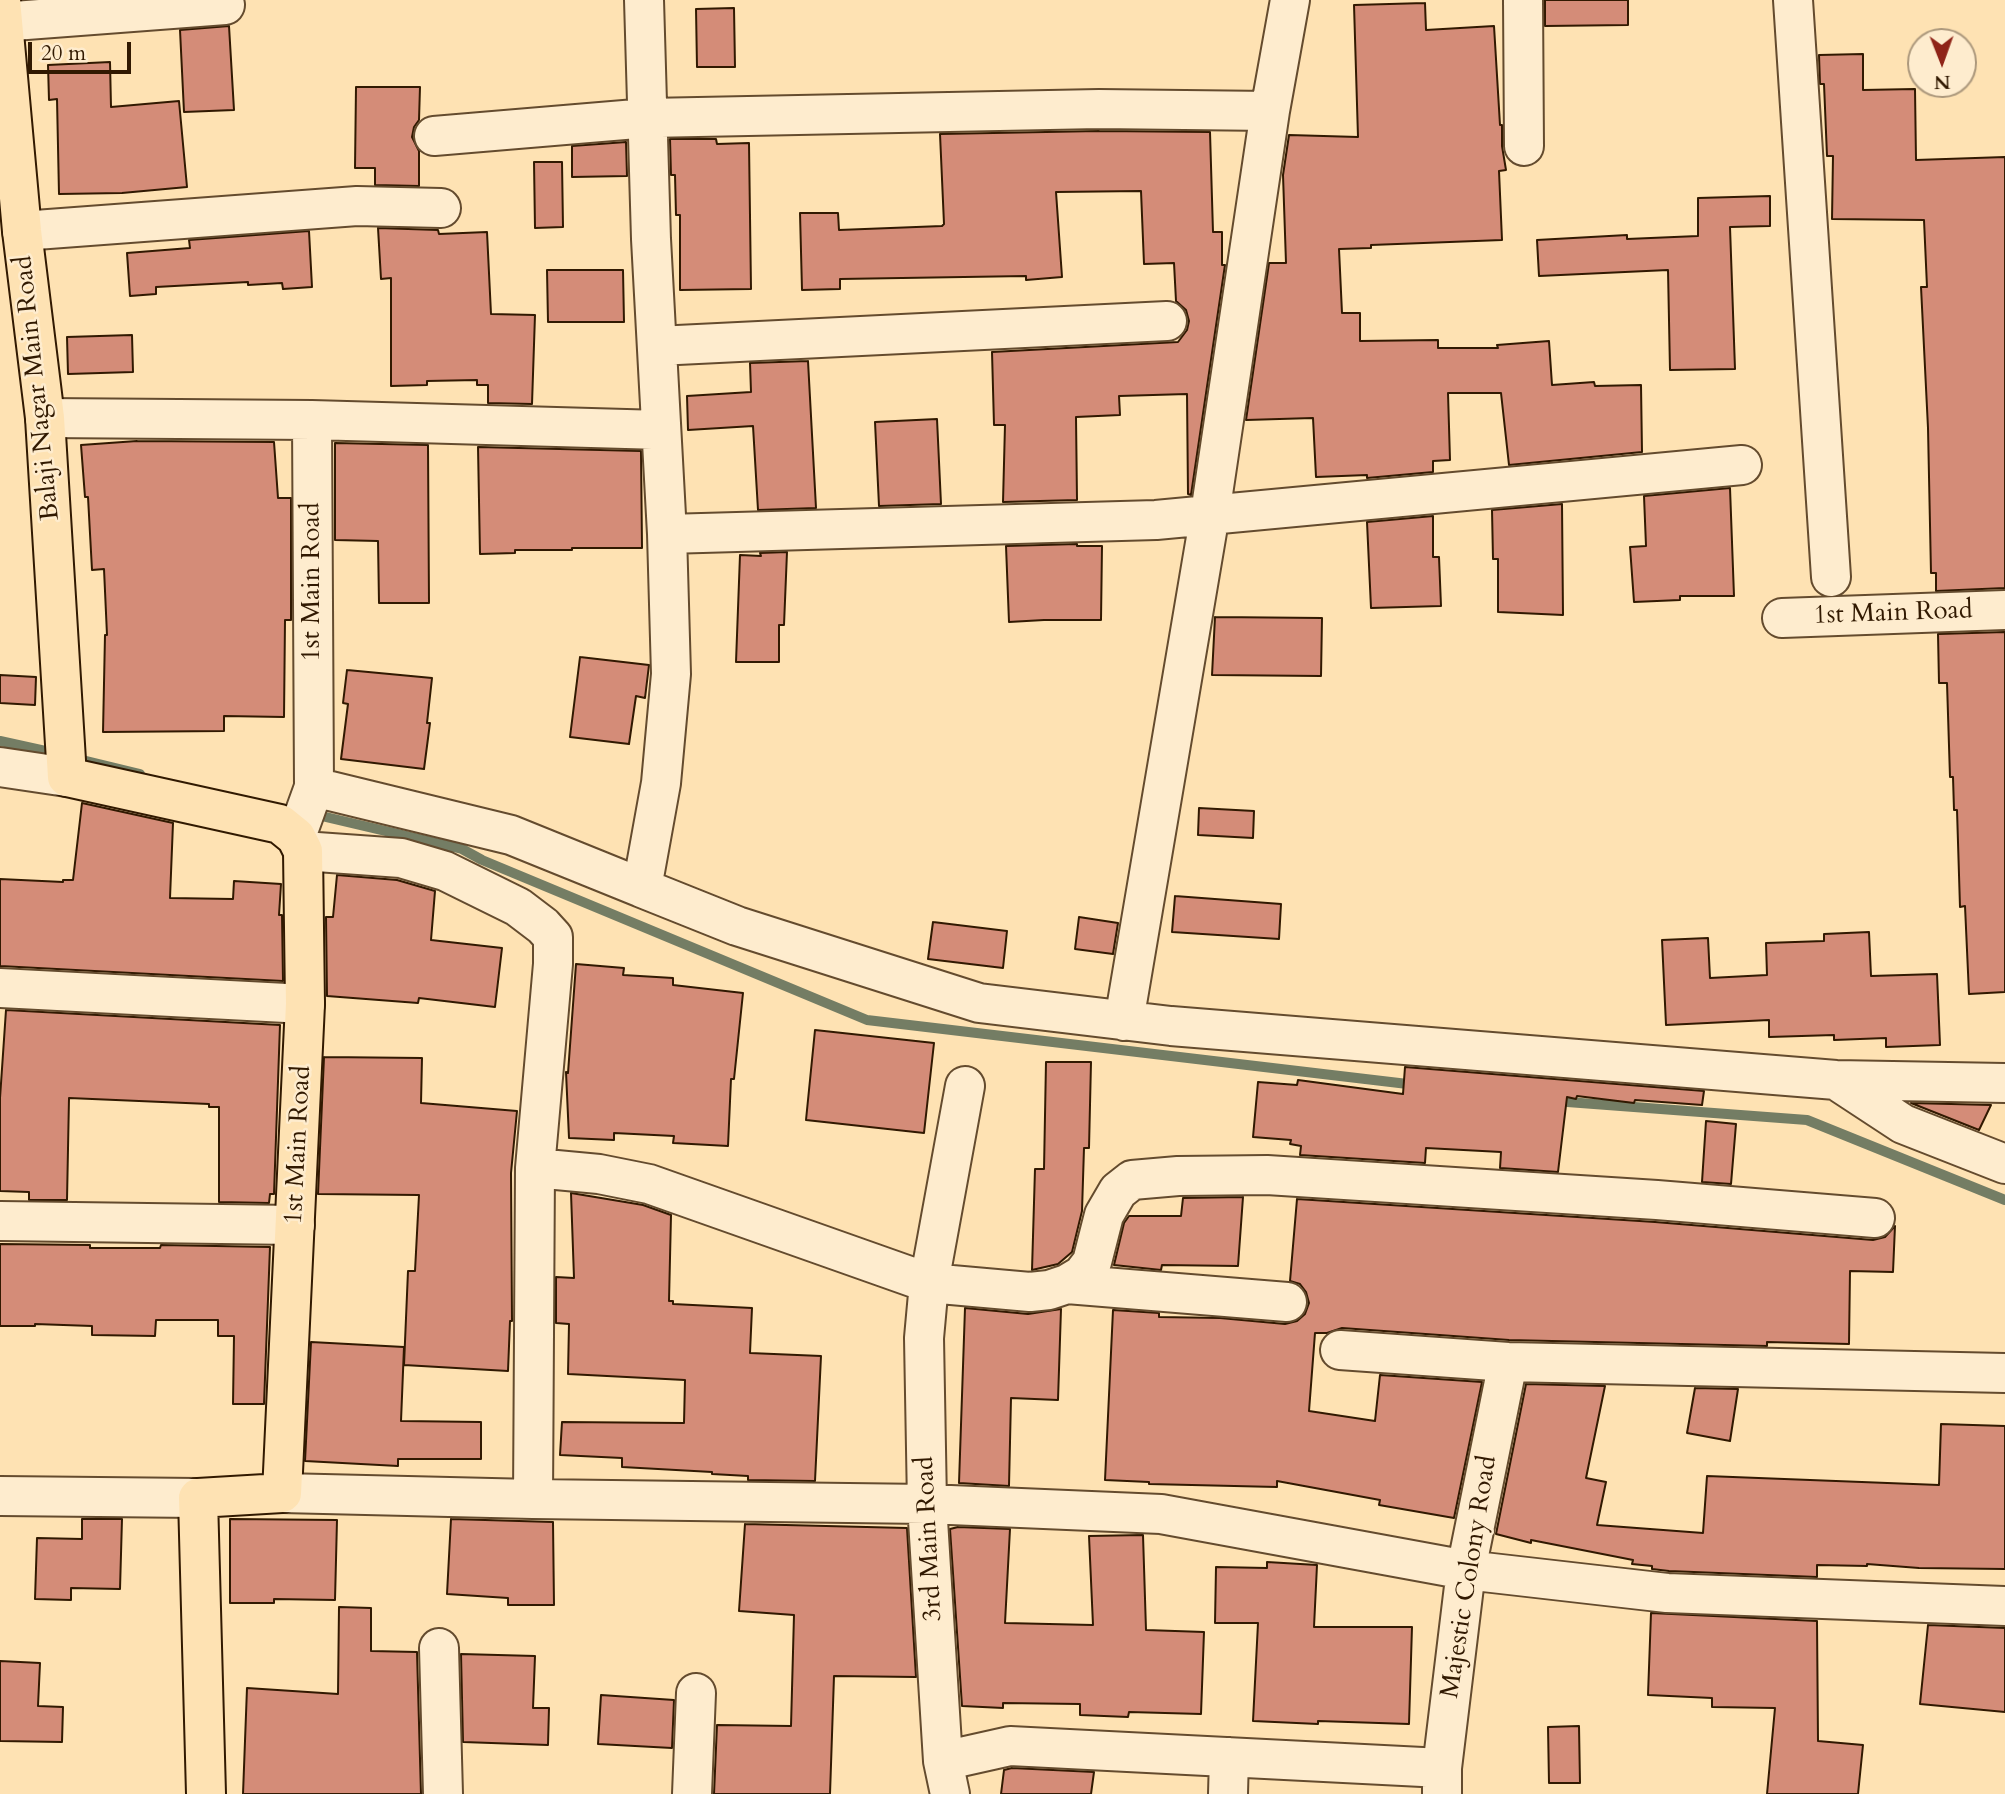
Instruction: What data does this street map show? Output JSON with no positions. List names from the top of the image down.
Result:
{
  "streets": {
    "main road": ["Balaji Nagar Main Road", "1st Main Road"],
    "street": ["3rd Main Road", "Majestic Colony Road"]
  },
  "scale_bar": "20 m",
  "north": "bottom"
}
